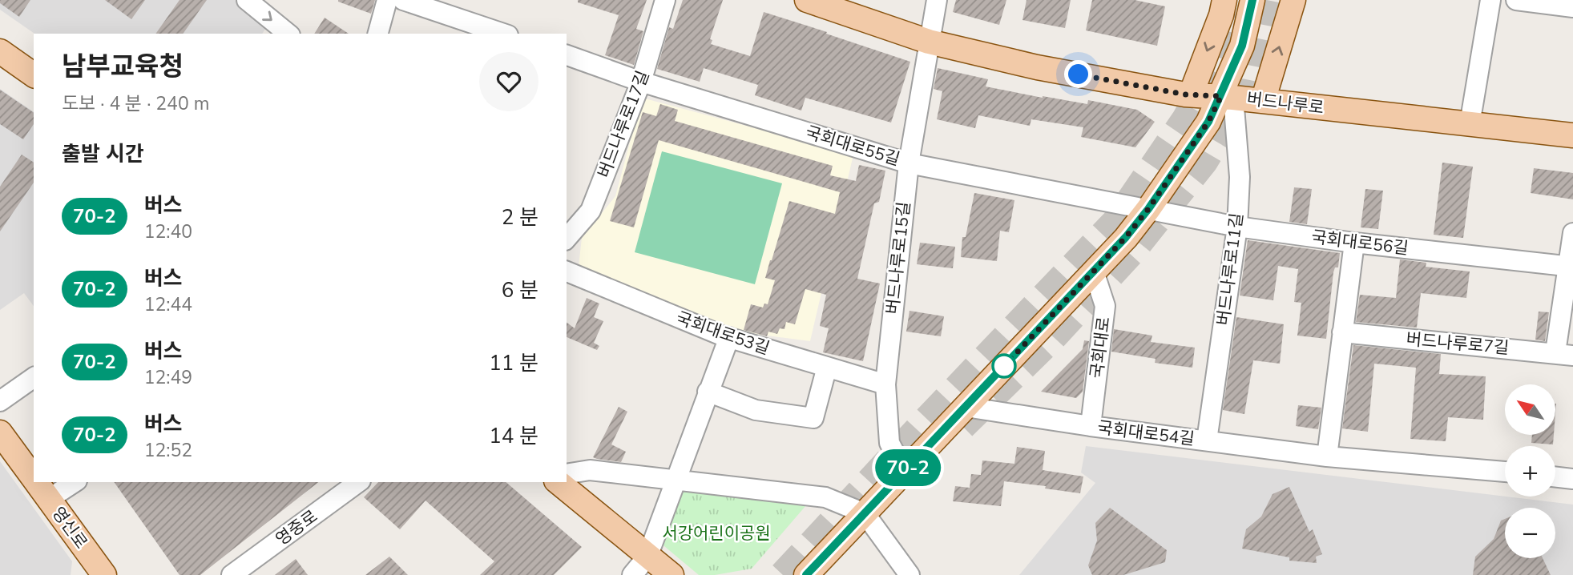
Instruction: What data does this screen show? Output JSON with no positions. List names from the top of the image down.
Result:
{
  "streets": {
    "main road": ["버드나루로", "영신로"],
    "street": [
      "버드나루로17길",
      "국회대로55길",
      "국회대로56길",
      "버드나루로15길",
      "버드나루로11길",
      "국회대로53길",
      "버드나루로7길",
      "국회대로",
      "국회대로54길",
      "영중로"
    ]
  },
  "crossings": [
    ["버드나루로", "버드나루로15길"],
    ["버드나루로", "버드나루로11길"],
    ["버드나루로17길", "국회대로55길"],
    ["국회대로55길", "국회대로56길"],
    ["국회대로55길", "버드나루로15길"],
    ["국회대로56길", "버드나루로11길"],
    ["버드나루로15길", "국회대로53길"],
    ["버드나루로11길", "국회대로54길"],
    ["국회대로", "국회대로54길"]
  ],
  "parks": ["서강어린이공원"],
  "lines": ["bus line 70-2"],
  "north": "top left",
  "page": {
    "on_map": "70-2",
    "heading": [
      ["남부교육청", "도보 · 4 분 · 240 m"],
      "출발 시간"
    ],
    "list": [
      {
        "mark": "70-2",
        "name": "버스",
        "note": "12:40",
        "value": "2 분"
      },
      {
        "mark": "70-2",
        "name": "버스",
        "note": "12:44",
        "value": "6 분"
      },
      {
        "mark": "70-2",
        "name": "버스",
        "note": "12:49",
        "value": "11 분"
      },
      {
        "mark": "70-2",
        "name": "버스",
        "note": "12:52",
        "value": "14 분"
      }
    ],
    "map_buttons": ["+", "−"]
  }
}
